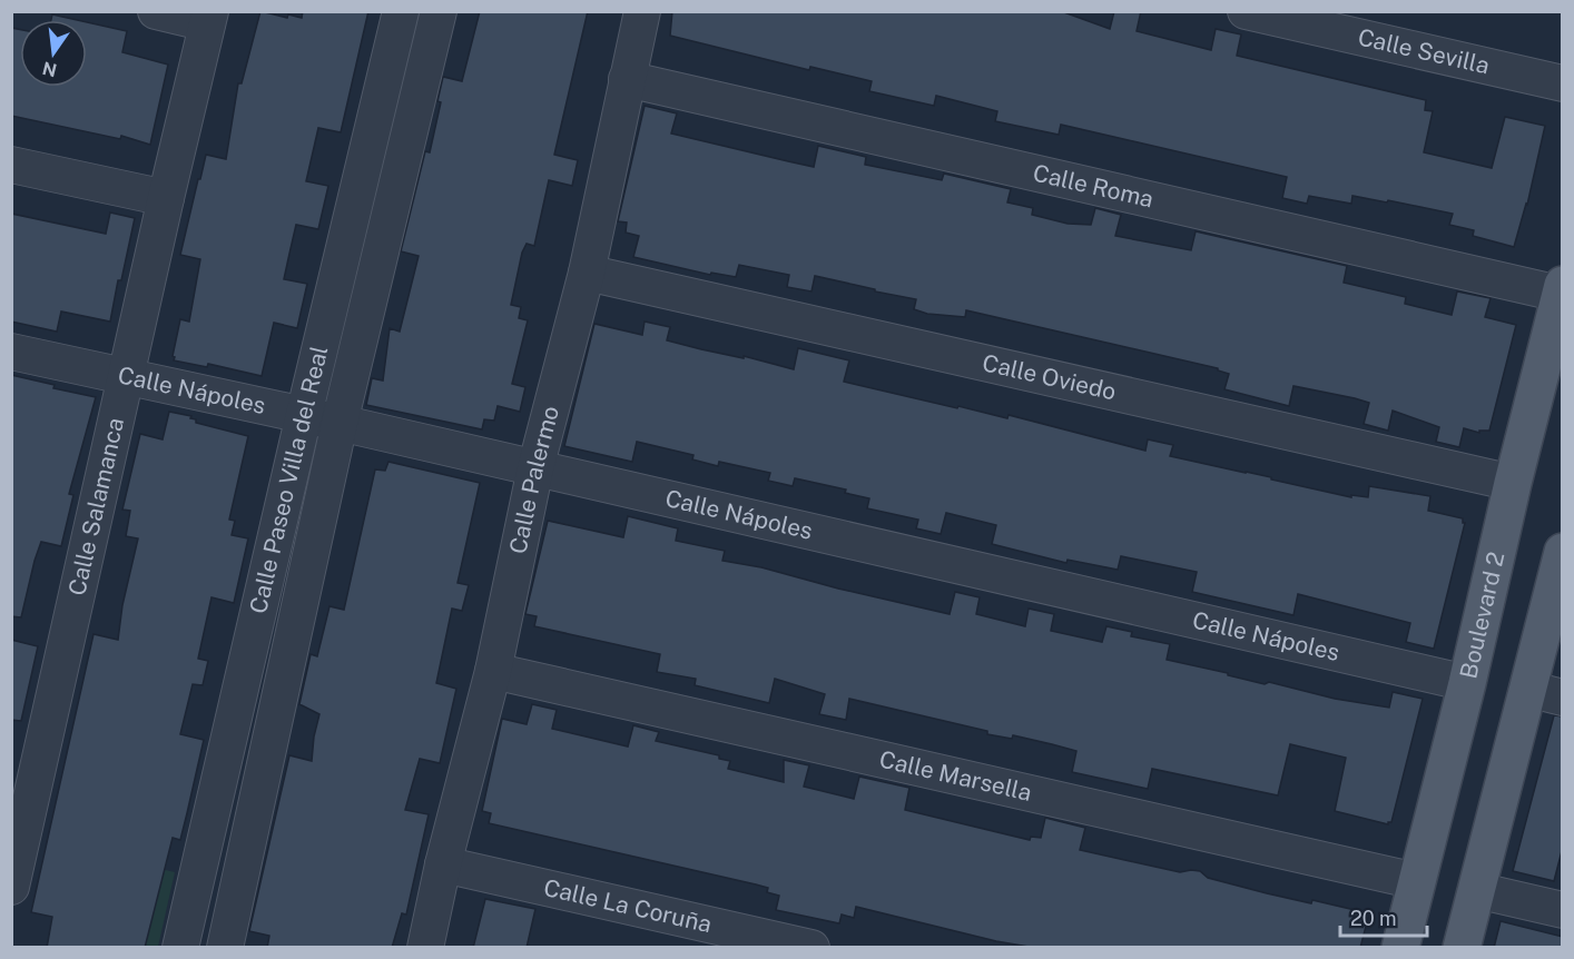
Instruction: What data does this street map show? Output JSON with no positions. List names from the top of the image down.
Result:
{
  "streets": {
    "main road": ["Boulevard 2"],
    "street": [
      "Calle Sevilla",
      "Calle Roma",
      "Calle Oviedo",
      "Calle Nápoles",
      "Calle Paseo Villa del Real",
      "Calle Palermo",
      "Calle Salamanca",
      "Calle Marsella",
      "Calle La Coruña"
    ]
  },
  "crossings": [
    ["Calle Roma", "Calle Palermo"],
    ["Calle Roma", "Boulevard 2"],
    ["Calle Oviedo", "Calle Palermo"],
    ["Calle Oviedo", "Boulevard 2"],
    ["Calle Nápoles", "Calle Paseo Villa del Real"],
    ["Calle Nápoles", "Calle Palermo"],
    ["Calle Nápoles", "Calle Salamanca"],
    ["Calle Nápoles", "Boulevard 2"],
    ["Calle Palermo", "Calle Marsella"],
    ["Calle Palermo", "Calle La Coruña"],
    ["Boulevard 2", "Calle Marsella"]
  ],
  "scale_bar": "20 m",
  "north": "bottom"
}
